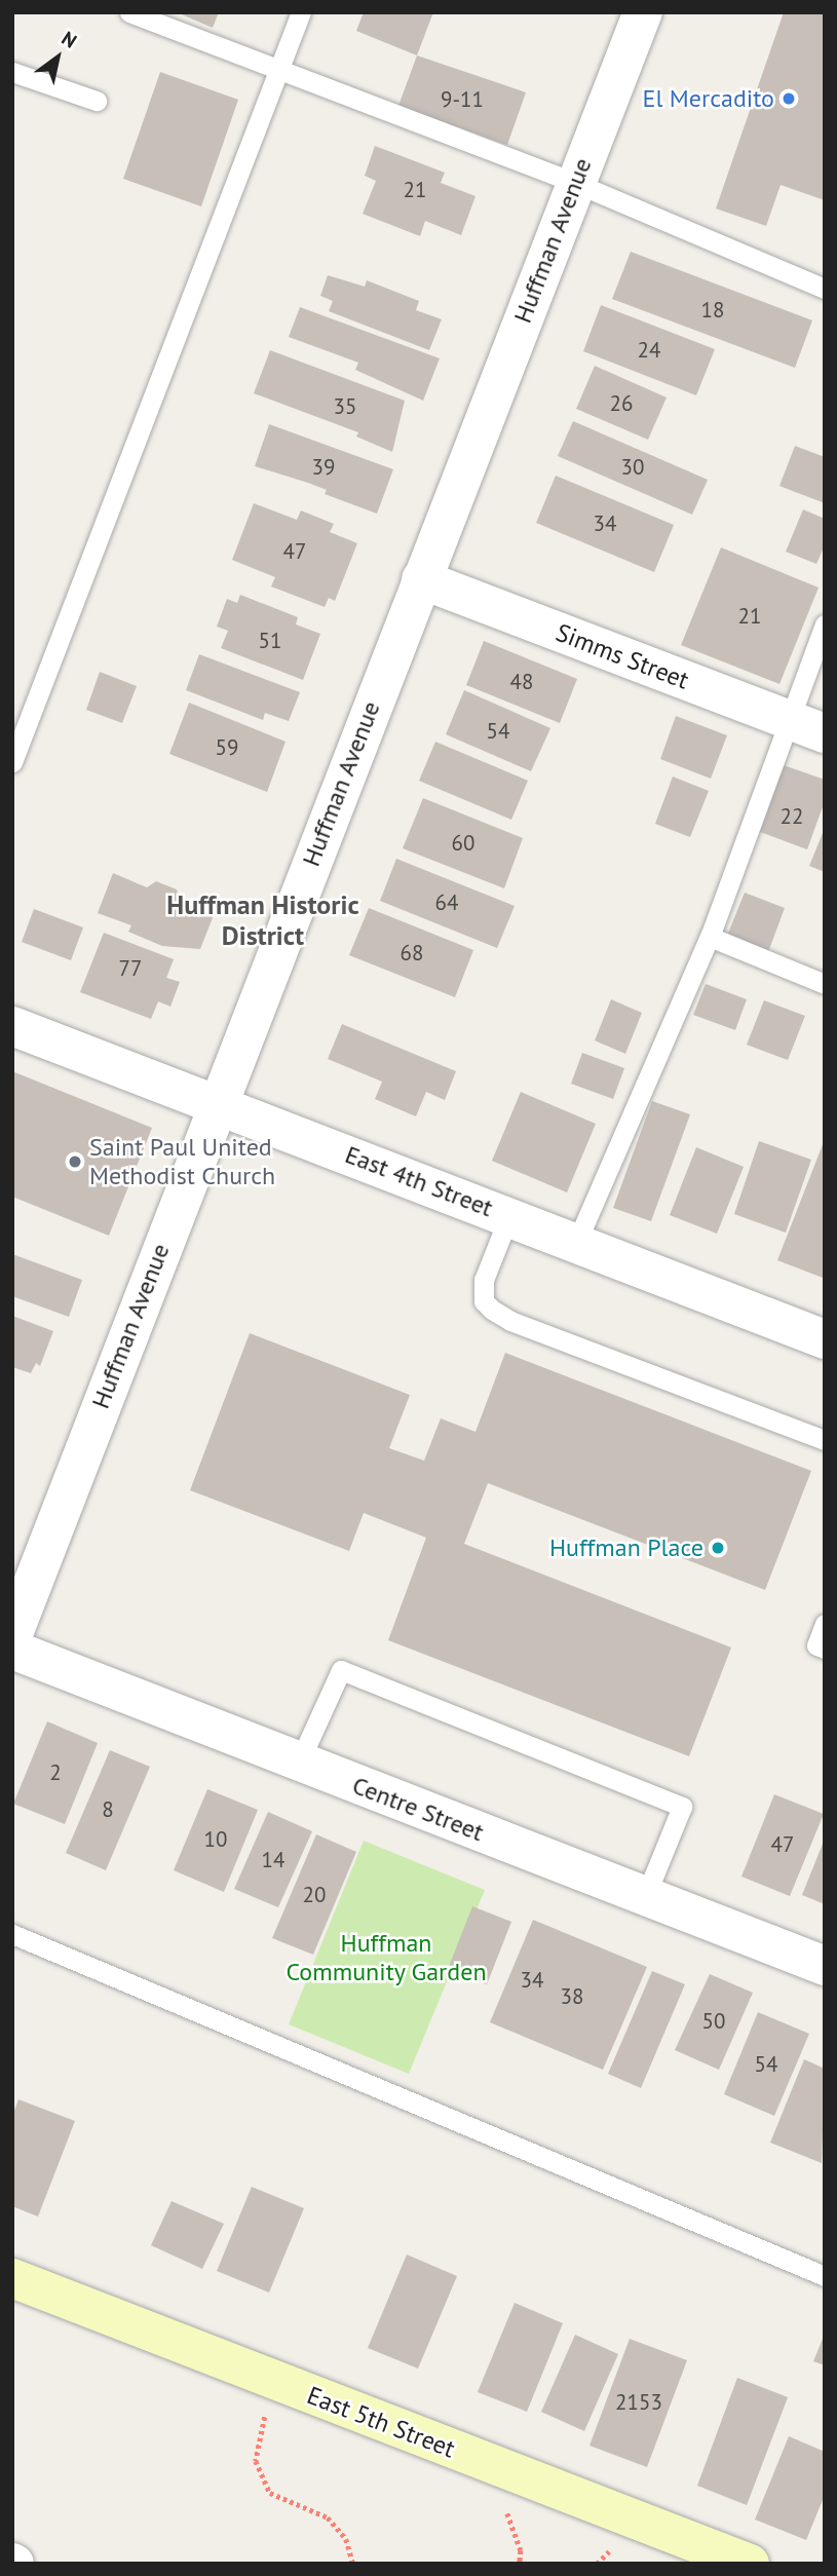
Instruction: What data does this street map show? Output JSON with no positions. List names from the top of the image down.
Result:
{
  "streets": {
    "main road": ["East 5th Street"],
    "street": [
      "Huffman Avenue",
      "Simms Street",
      "East 4th Street",
      "Centre Street"
    ]
  },
  "crossings": [
    ["Huffman Avenue", "Simms Street"],
    ["Huffman Avenue", "East 4th Street"]
  ],
  "districts": ["Huffman Historic District"],
  "parks": ["Huffman Community Garden"],
  "places": ["El Mercadito", "Saint Paul United Methodist Church", "Huffman Place"],
  "house_numbers": [
    "9-11",
    "21",
    "18",
    "24",
    "26",
    "35",
    "39",
    "30",
    "34",
    "47",
    "21",
    "51",
    "48",
    "54",
    "59",
    "22",
    "60",
    "64",
    "68",
    "77",
    "2",
    "8",
    "10",
    "47",
    "14",
    "20",
    "34",
    "38",
    "50",
    "54",
    "2153"
  ],
  "north": "top right"
}
